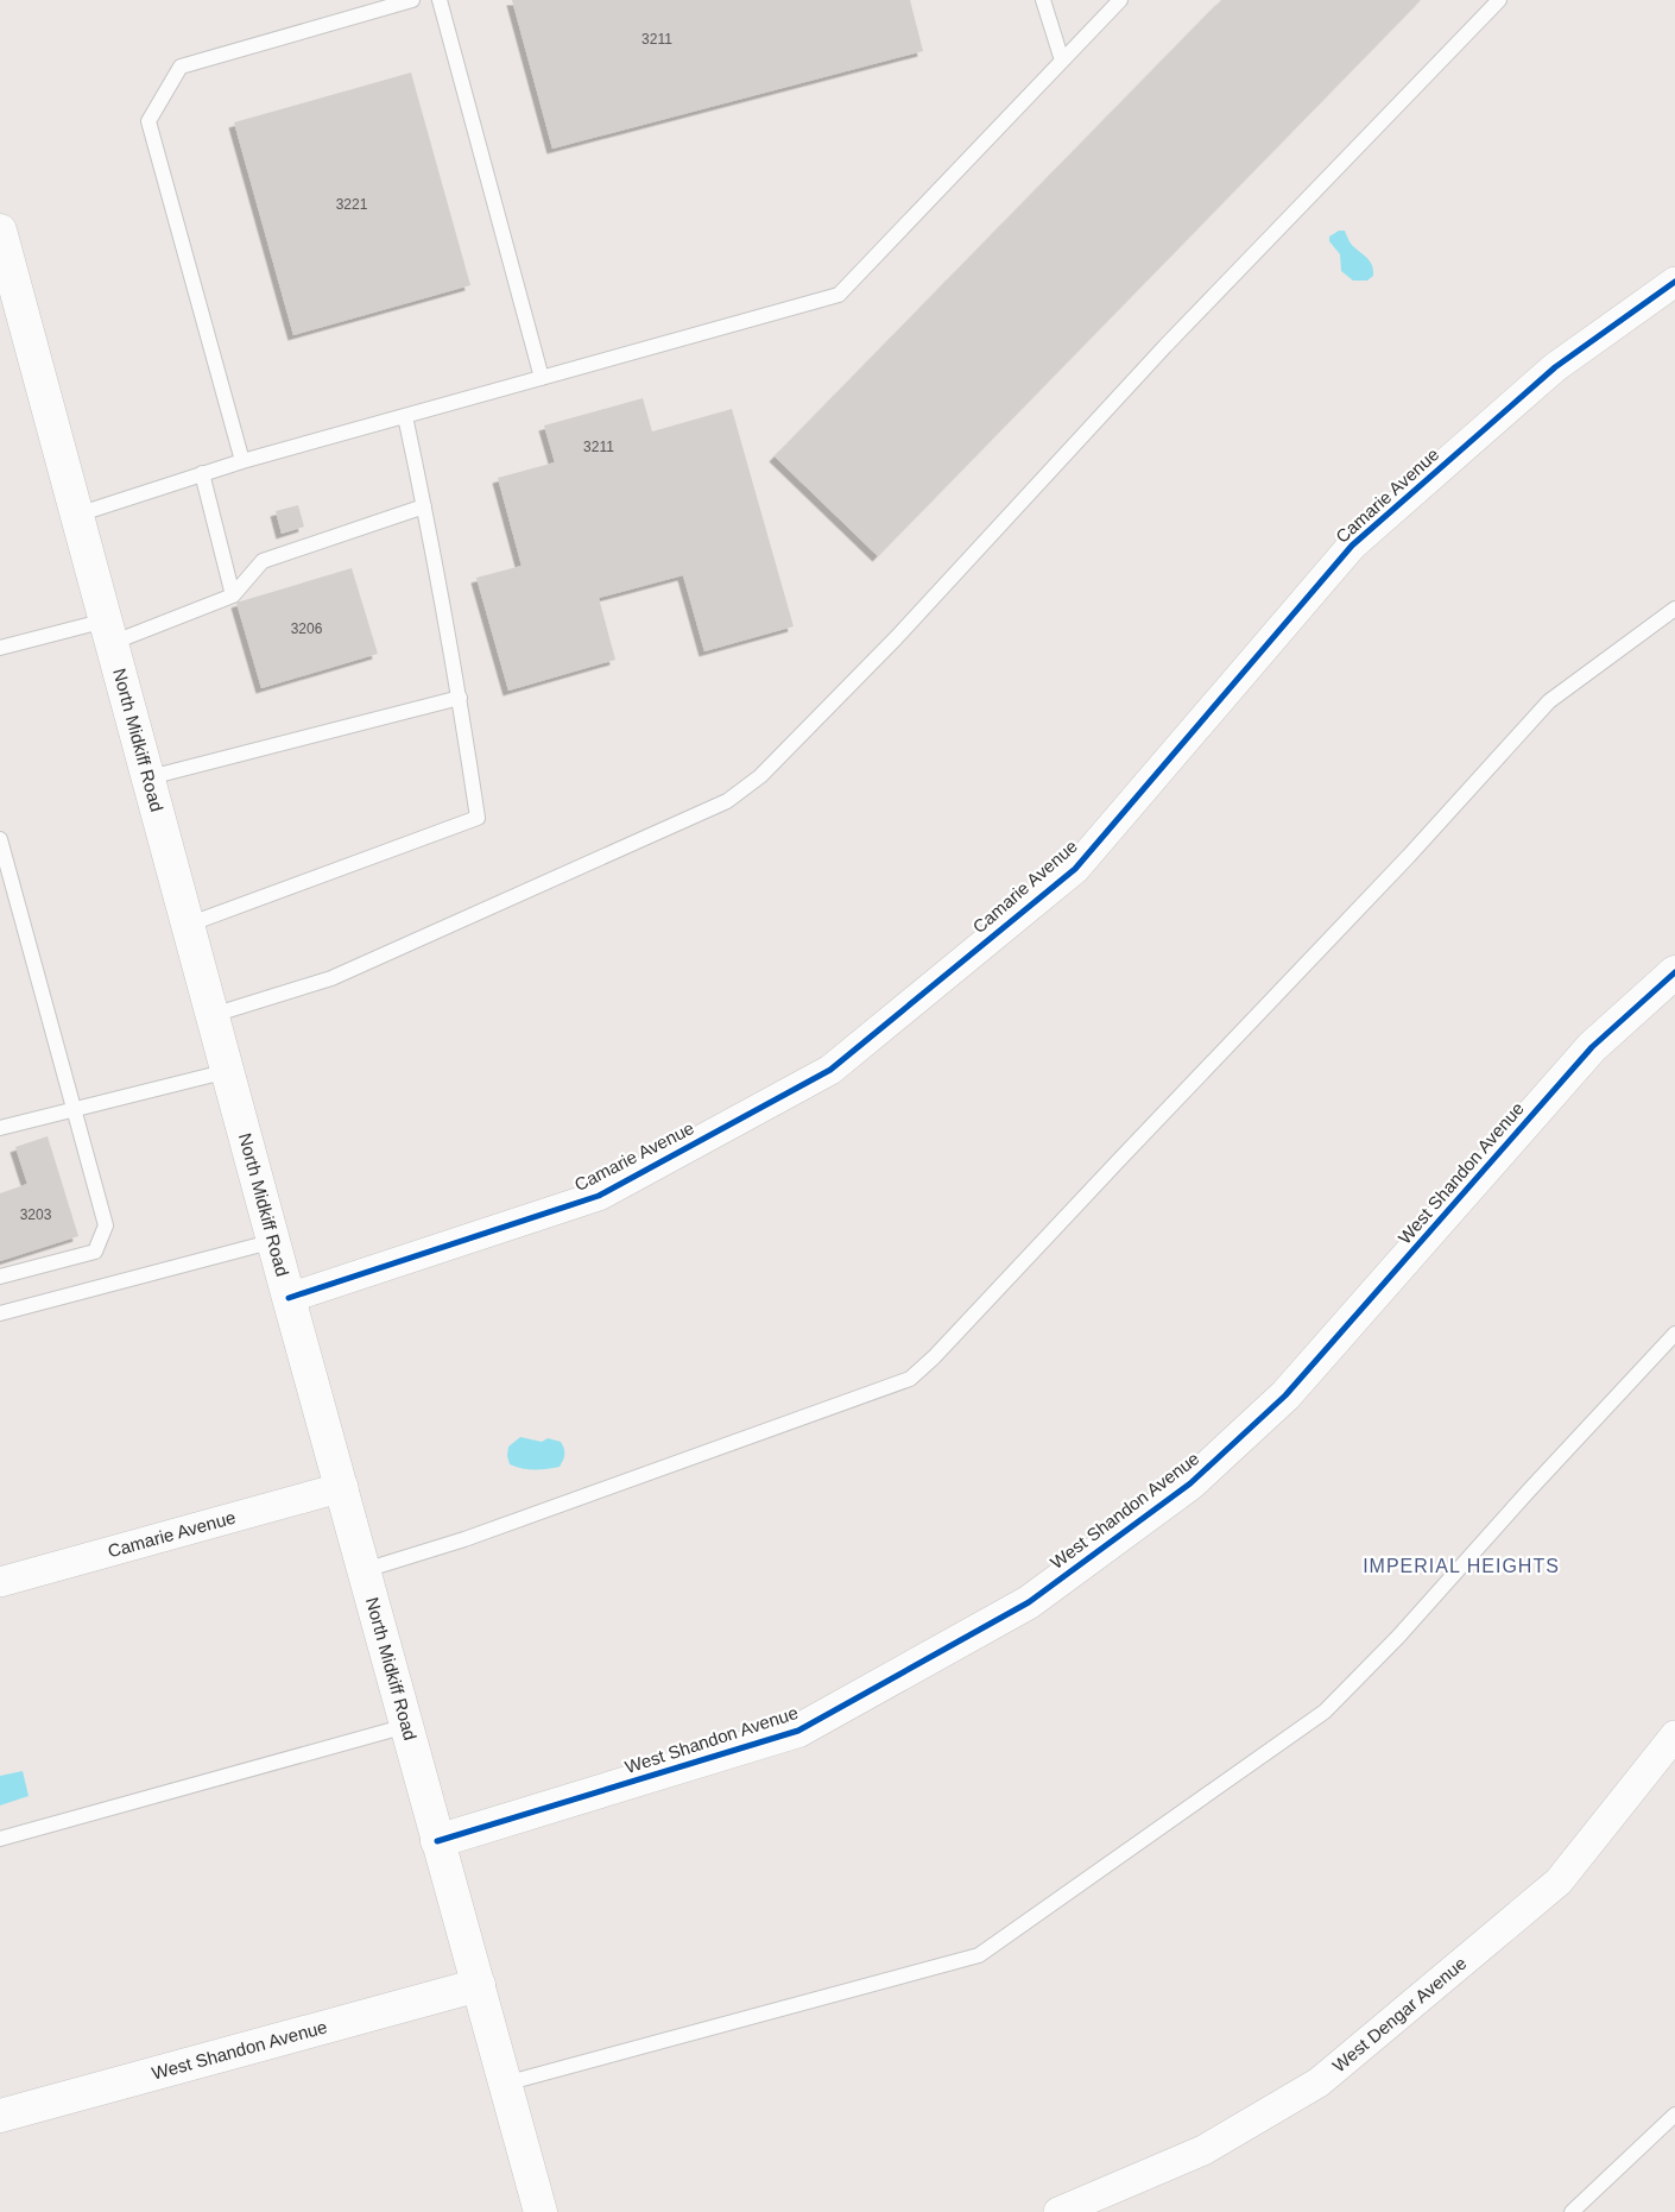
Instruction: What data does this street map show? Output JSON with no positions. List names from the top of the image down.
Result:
{
  "streets": {
    "main road": ["North Midkiff Road", "West Shandon Avenue"],
    "street": ["Camarie Avenue", "West Dengar Avenue"]
  },
  "crossings": [
    ["Camarie Avenue", "North Midkiff Road"],
    ["North Midkiff Road", "West Shandon Avenue"]
  ],
  "districts": ["IMPERIAL HEIGHTS"],
  "house_numbers": [
    "3211",
    "3221",
    "3211",
    "3206",
    "3203"
  ]
}
